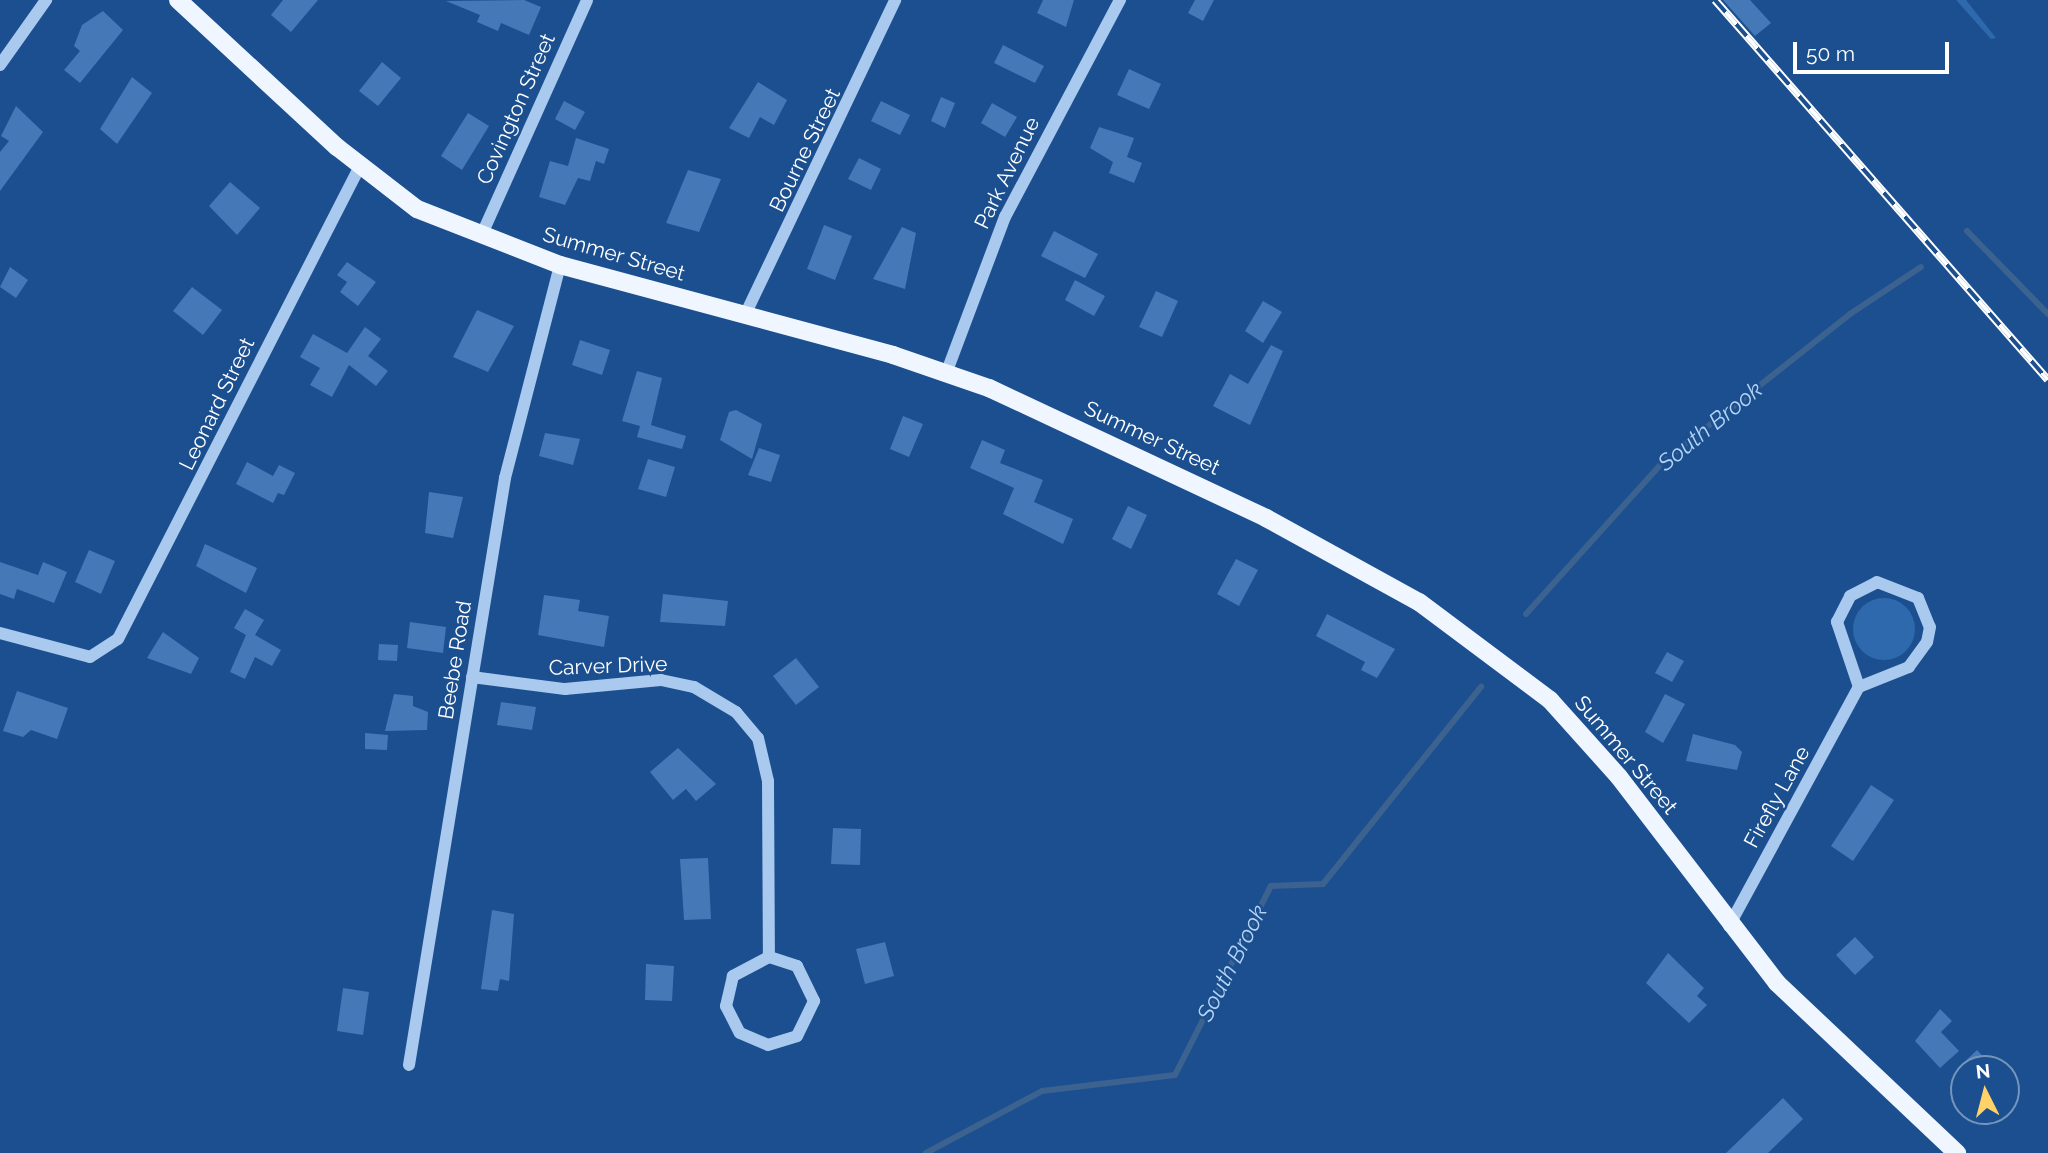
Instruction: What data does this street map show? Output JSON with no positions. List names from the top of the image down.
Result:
{
  "streets": {
    "main road": ["Summer Street"],
    "street": [
      "Covington Street",
      "Bourne Street",
      "Park Avenue",
      "Leonard Street",
      "Beebe Road",
      "Carver Drive",
      "Firefly Lane"
    ]
  },
  "crossings": [
    ["Covington Street", "Summer Street"],
    ["Bourne Street", "Summer Street"],
    ["Park Avenue", "Summer Street"],
    ["Summer Street", "Leonard Street"],
    ["Summer Street", "Beebe Road"],
    ["Summer Street", "Firefly Lane"],
    ["Beebe Road", "Carver Drive"]
  ],
  "water": ["South Brook"],
  "scale_bar": "50 m",
  "north": "top"
}
